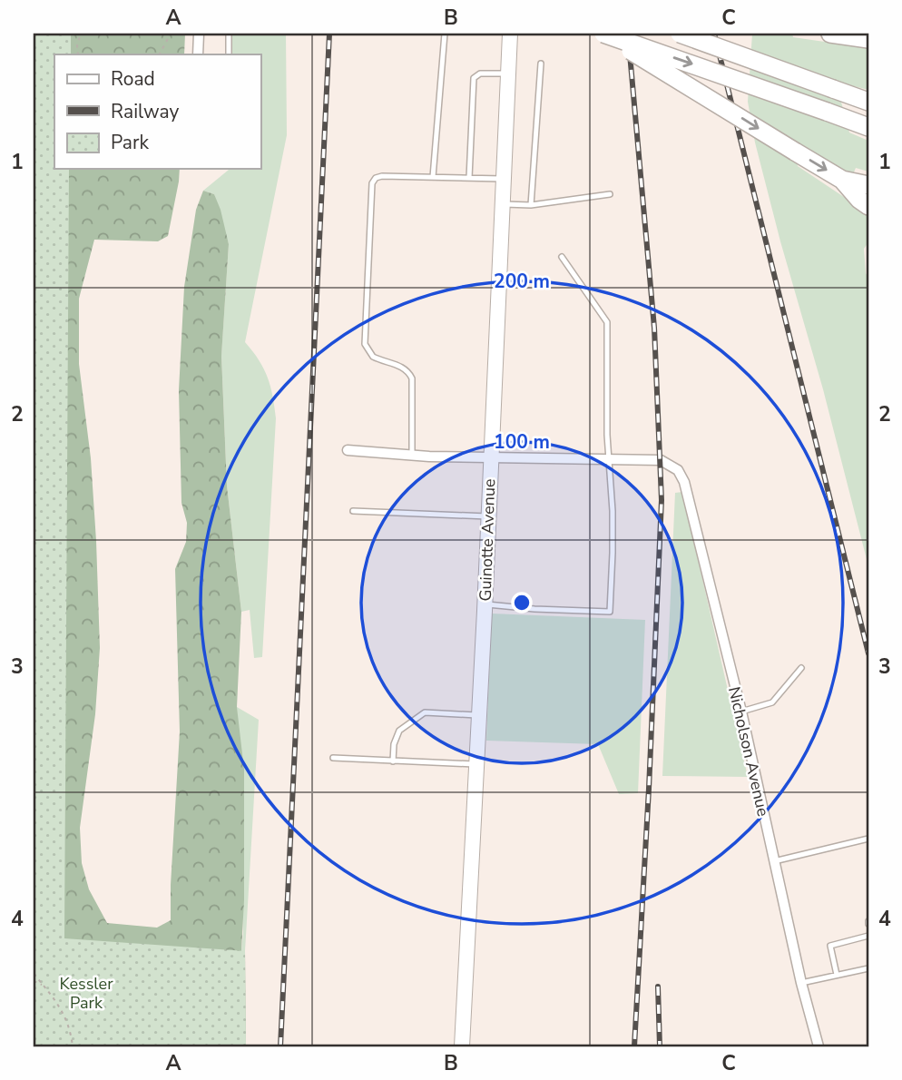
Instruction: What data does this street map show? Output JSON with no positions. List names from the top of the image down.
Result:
{
  "streets": {
    "street": ["Guinotte Avenue", "Nicholson Avenue"]
  },
  "parks": ["Kessler Park"],
  "legend": ["Road", "Railway", "Park"],
  "grid": {
    "columns": ["A", "B", "C"],
    "rows": [
      "1",
      "2",
      "3",
      "4"
    ]
  },
  "rings": ["200 m", "100 m"]
}
